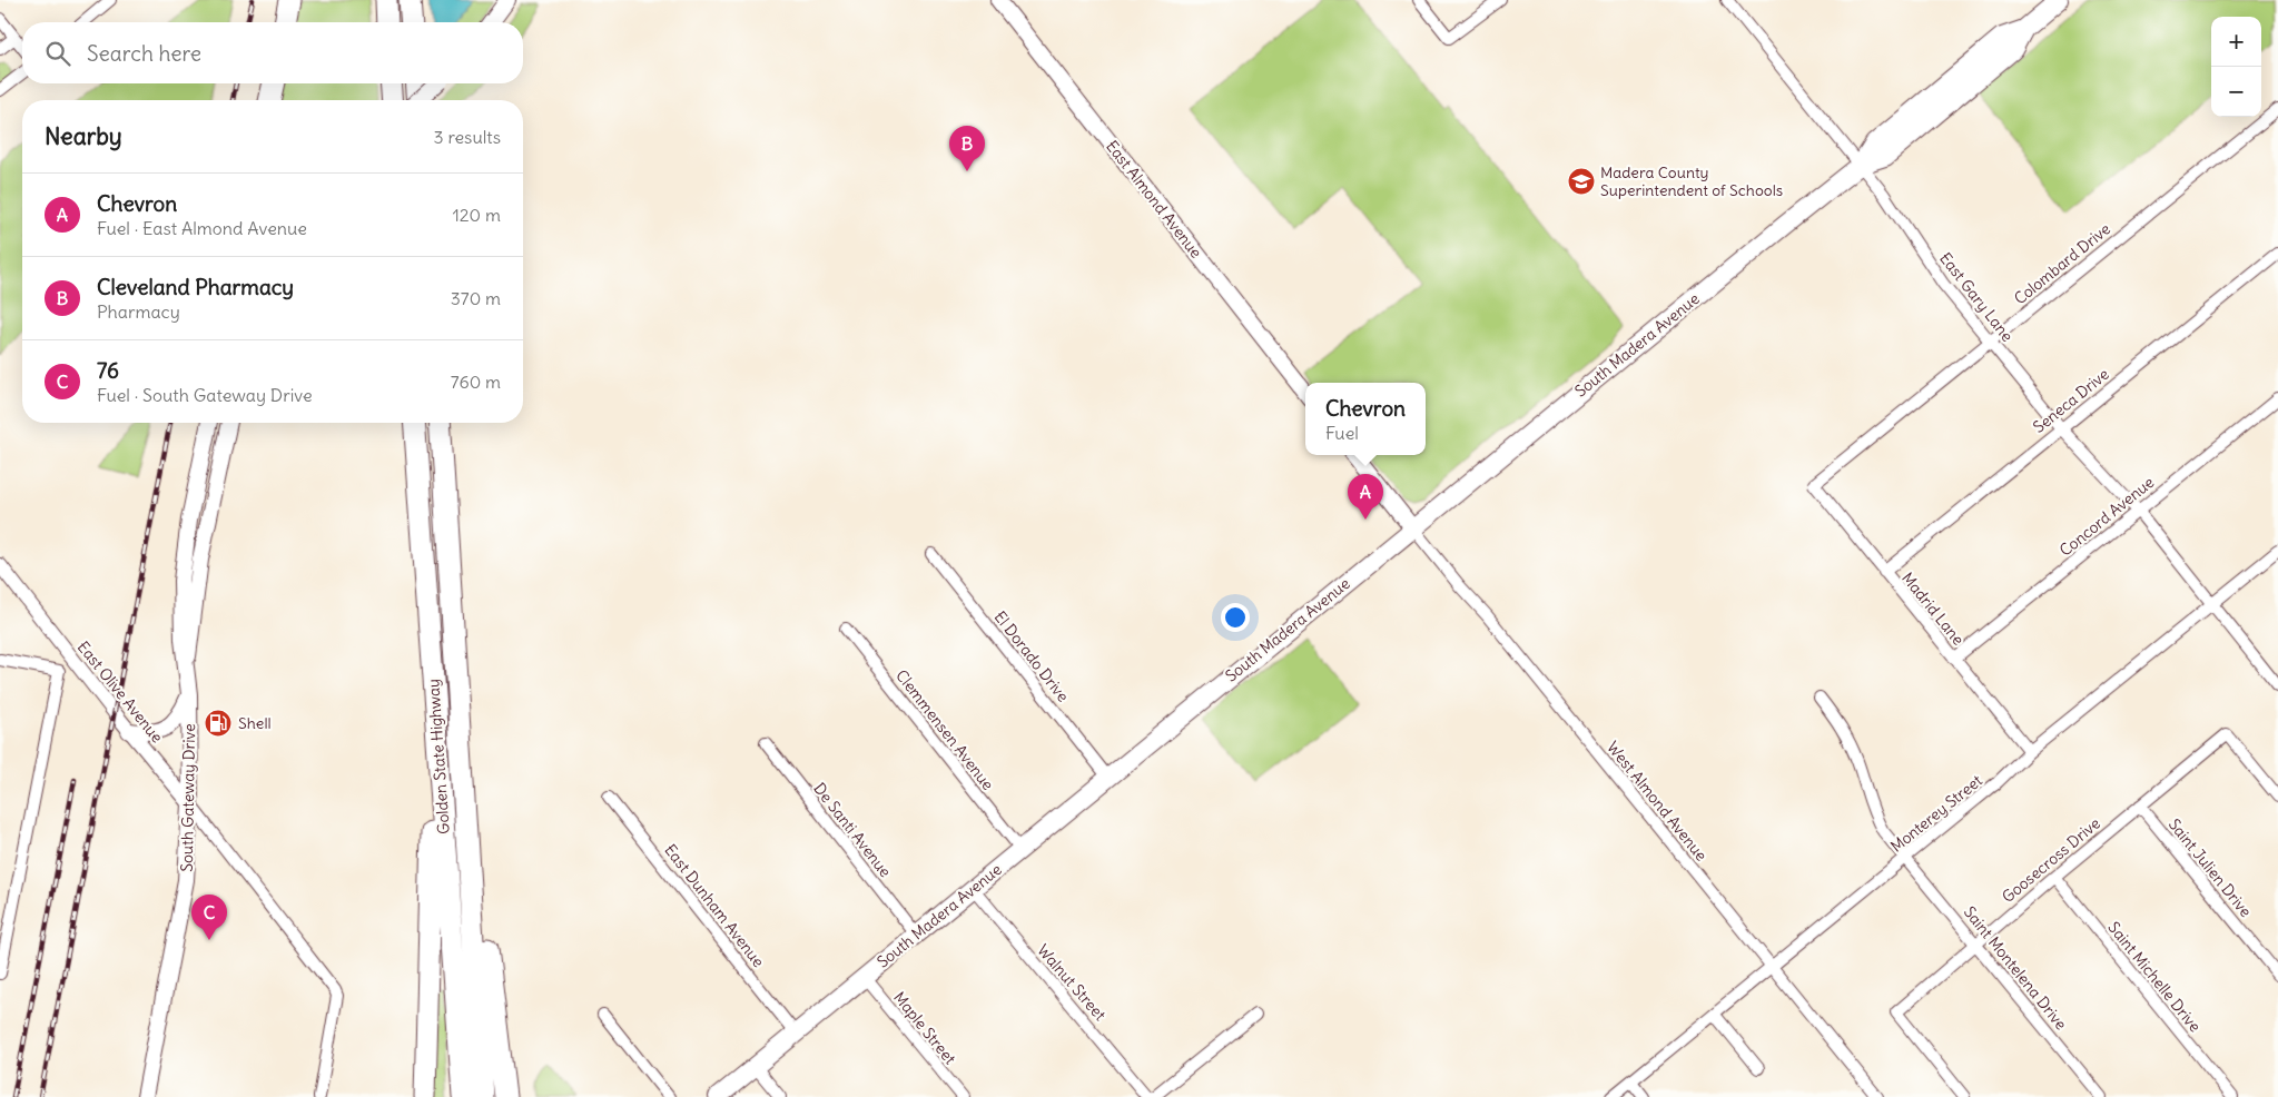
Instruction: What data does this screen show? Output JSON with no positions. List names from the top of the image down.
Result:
{
  "streets": {
    "highway": ["Golden State Highway"],
    "main road": ["East Almond Avenue", "South Madera Avenue", "South Gateway Drive"],
    "street": [
      "Colombard Drive",
      "East Gary Lane",
      "Seneca Drive",
      "Concord Avenue",
      "Madrid Lane",
      "El Dorado Drive",
      "East Olive Avenue",
      "Clemmensen Avenue",
      "West Almond Avenue",
      "Monterey Street",
      "De Santi Avenue",
      "Goosecross Drive",
      "Saint Julien Drive",
      "East Dunham Avenue",
      "Saint Montelena Drive",
      "Saint Michelle Drive",
      "Walnut Street",
      "Maple Street"
    ]
  },
  "crossings": [
    ["Colombard Drive", "East Gary Lane"],
    ["Colombard Drive", "Madrid Lane"],
    ["East Gary Lane", "South Madera Avenue"],
    ["East Gary Lane", "Seneca Drive"],
    ["East Gary Lane", "Concord Avenue"],
    ["East Gary Lane", "Monterey Street"],
    ["South Madera Avenue", "El Dorado Drive"],
    ["South Madera Avenue", "Clemmensen Avenue"],
    ["South Madera Avenue", "West Almond Avenue"],
    ["South Madera Avenue", "De Santi Avenue"],
    ["South Madera Avenue", "East Dunham Avenue"],
    ["South Madera Avenue", "Walnut Street"],
    ["South Madera Avenue", "Maple Street"],
    ["Seneca Drive", "Madrid Lane"],
    ["Concord Avenue", "Madrid Lane"],
    ["Madrid Lane", "Monterey Street"],
    ["East Olive Avenue", "South Gateway Drive"],
    ["West Almond Avenue", "Monterey Street"],
    ["Monterey Street", "Saint Montelena Drive"],
    ["Goosecross Drive", "Saint Julien Drive"],
    ["Goosecross Drive", "Saint Montelena Drive"],
    ["Goosecross Drive", "Saint Michelle Drive"]
  ],
  "places": {
    "school or university": ["Madera County Superintendent of Schools"],
    "fuel station": ["Shell"]
  },
  "page": {
    "map_buttons": ["+", "−"],
    "search": "Search here",
    "heading": ["Nearby", "3 results"],
    "pins": ["B", "A", "C"],
    "list": [
      {
        "mark": "A",
        "name": "Chevron",
        "note": "Fuel · East Almond Avenue",
        "value": "120 m"
      },
      {
        "mark": "B",
        "name": "Cleveland Pharmacy",
        "note": "Pharmacy",
        "value": "370 m"
      },
      {
        "mark": "C",
        "name": "76",
        "note": "Fuel · South Gateway Drive",
        "value": "760 m"
      }
    ],
    "popup": ["Chevron", "Fuel"]
  }
}
